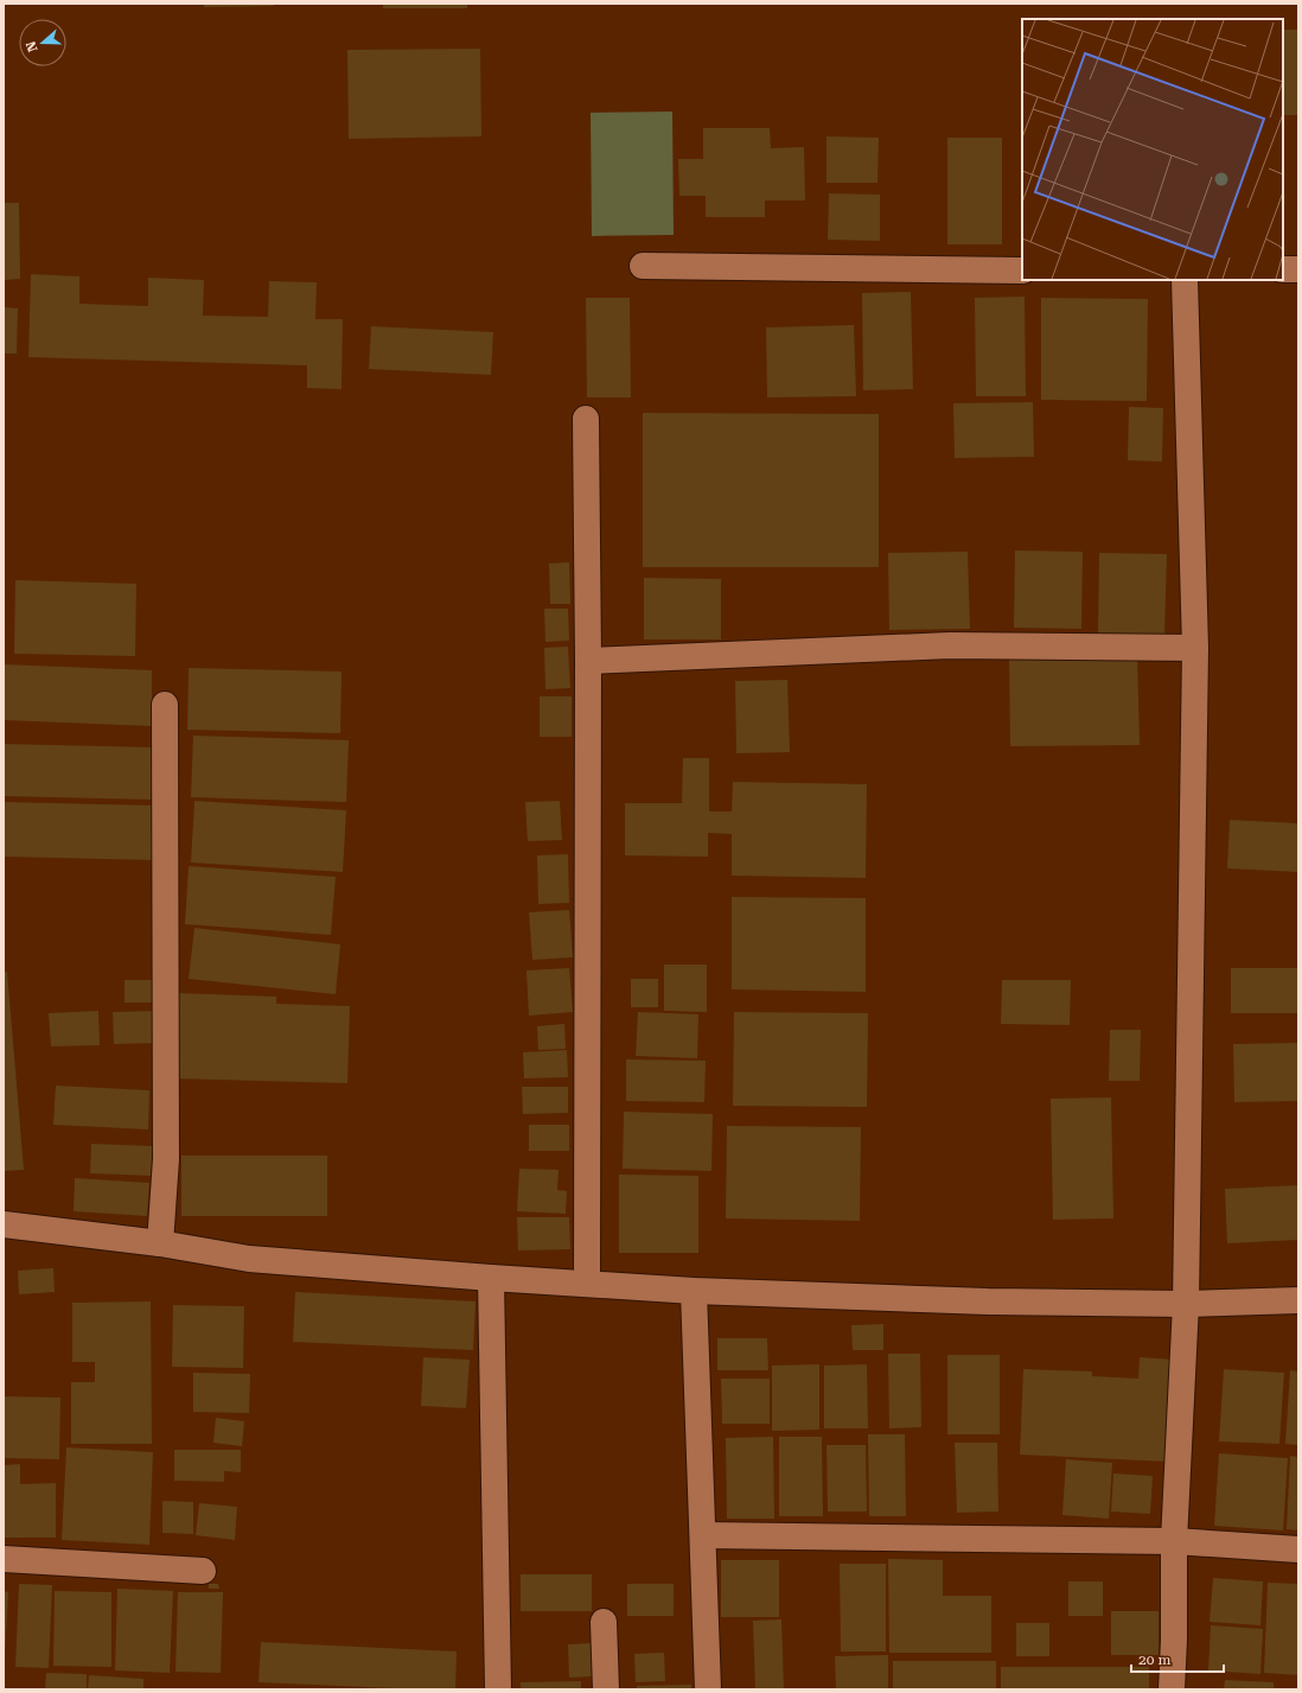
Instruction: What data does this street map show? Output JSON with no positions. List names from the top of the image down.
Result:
{
  "scale_bar": "20 m",
  "north": "left"
}
